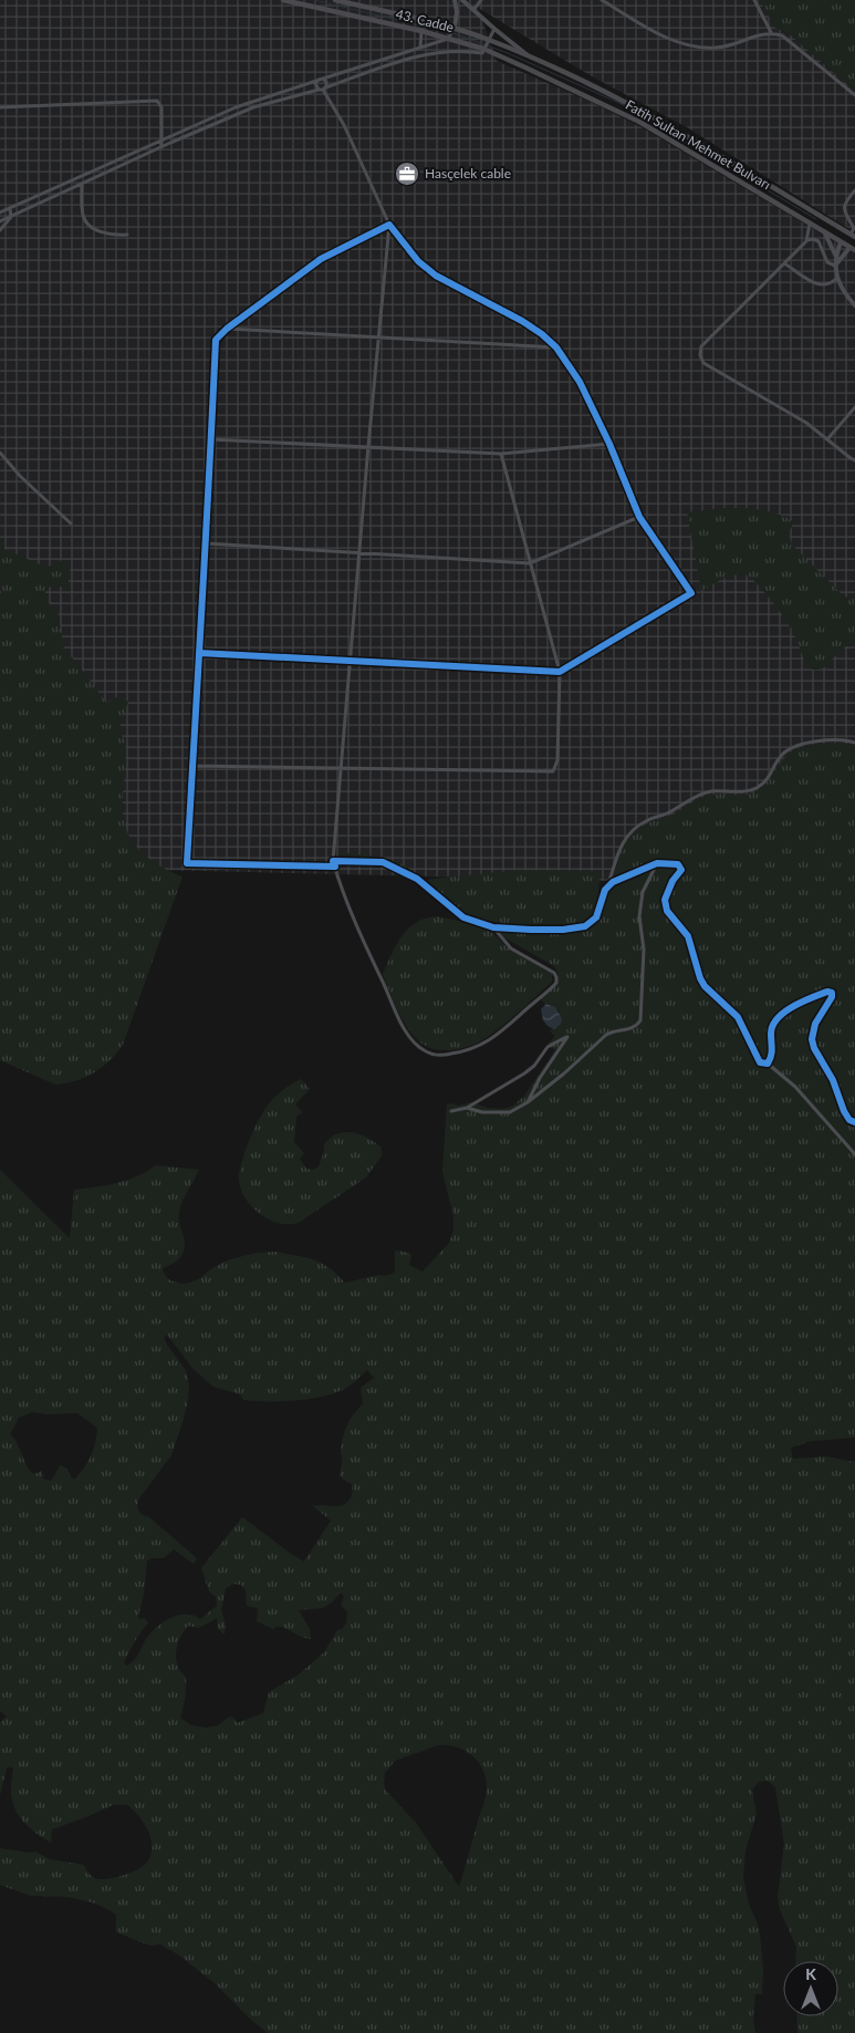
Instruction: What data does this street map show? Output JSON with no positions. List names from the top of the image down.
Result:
{
  "streets": {
    "main road": ["43. Cadde", "Fatih Sultan Mehmet Bulvarı"]
  },
  "crossings": [
    ["43. Cadde", "Fatih Sultan Mehmet Bulvarı"]
  ],
  "places": {
    "office": ["Hasçelek cable"]
  },
  "north": "top"
}
